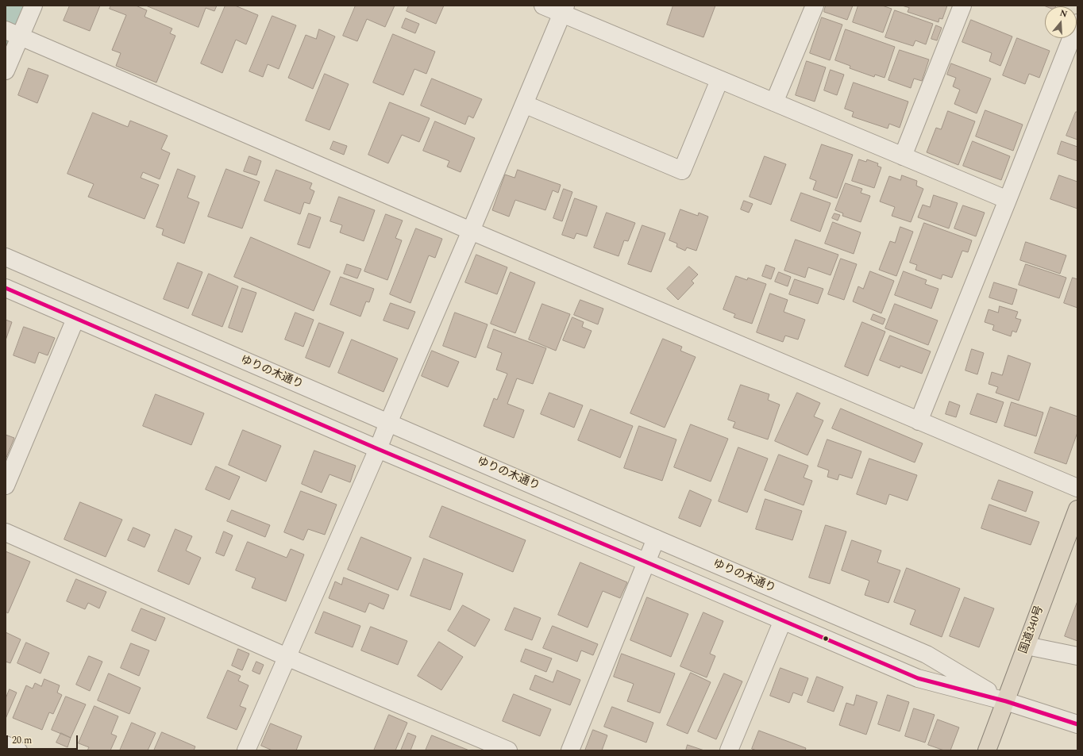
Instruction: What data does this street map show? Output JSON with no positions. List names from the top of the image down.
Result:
{
  "streets": {
    "highway": ["国道340号"],
    "street": ["ゆりの木通り"]
  },
  "crossings": [
    ["ゆりの木通り", "国道340号"]
  ],
  "scale_bar": "20 m",
  "north": "top"
}
